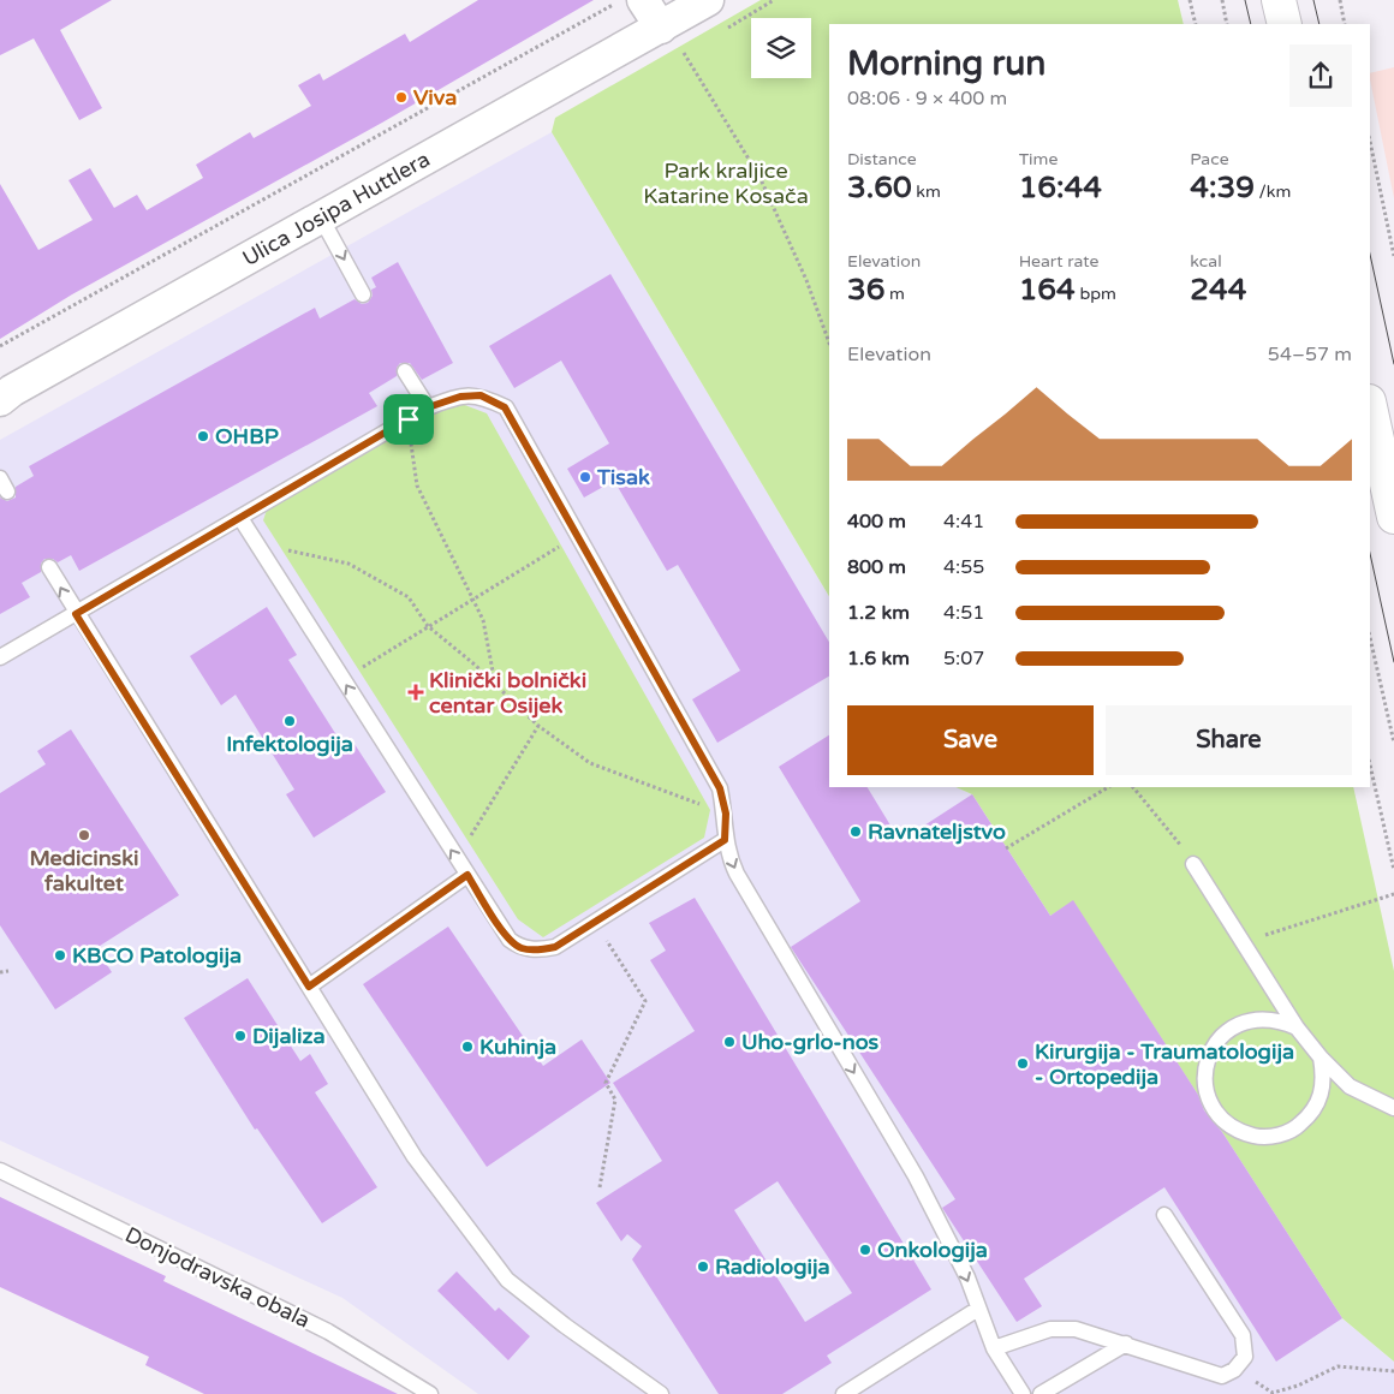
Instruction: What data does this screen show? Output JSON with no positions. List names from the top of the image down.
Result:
{
  "streets": {
    "street": ["Ulica Josipa Huttlera"],
    "lane": ["Donjodravska obala"]
  },
  "parks": ["Park kraljice Katarine Kosača"],
  "places": {
    "other": [
      "Viva",
      "OHBP",
      "Tisak",
      "Infektologija",
      "Ravnateljstvo",
      "Medicinski fakultet",
      "KBCO Patologija",
      "Dijaliza",
      "Uho-grlo-nos",
      "Kuhinja",
      "Kirurgija - Traumatologija - Ortopedija",
      "Onkologija",
      "Radiologija"
    ],
    "health": ["Klinički bolnički centar Osijek"]
  },
  "page": {
    "heading": ["Morning run", "08:06 · 9 × 400 m"],
    "stats": [
      ["Distance", "3.60 km"],
      ["Time", "16:44"],
      ["Pace", "4:39 /km"],
      ["Elevation", "36 m"],
      ["Heart rate", "164 bpm"],
      ["kcal", "244"]
    ],
    "chart": ["Elevation", "54–57 m"],
    "list": [
      {
        "name": "400 m",
        "note": "4:41"
      },
      {
        "name": "800 m",
        "note": "4:55"
      },
      {
        "name": "1.2 km",
        "note": "4:51"
      },
      {
        "name": "1.6 km",
        "note": "5:07"
      }
    ],
    "buttons": ["Save", "Share"]
  }
}
